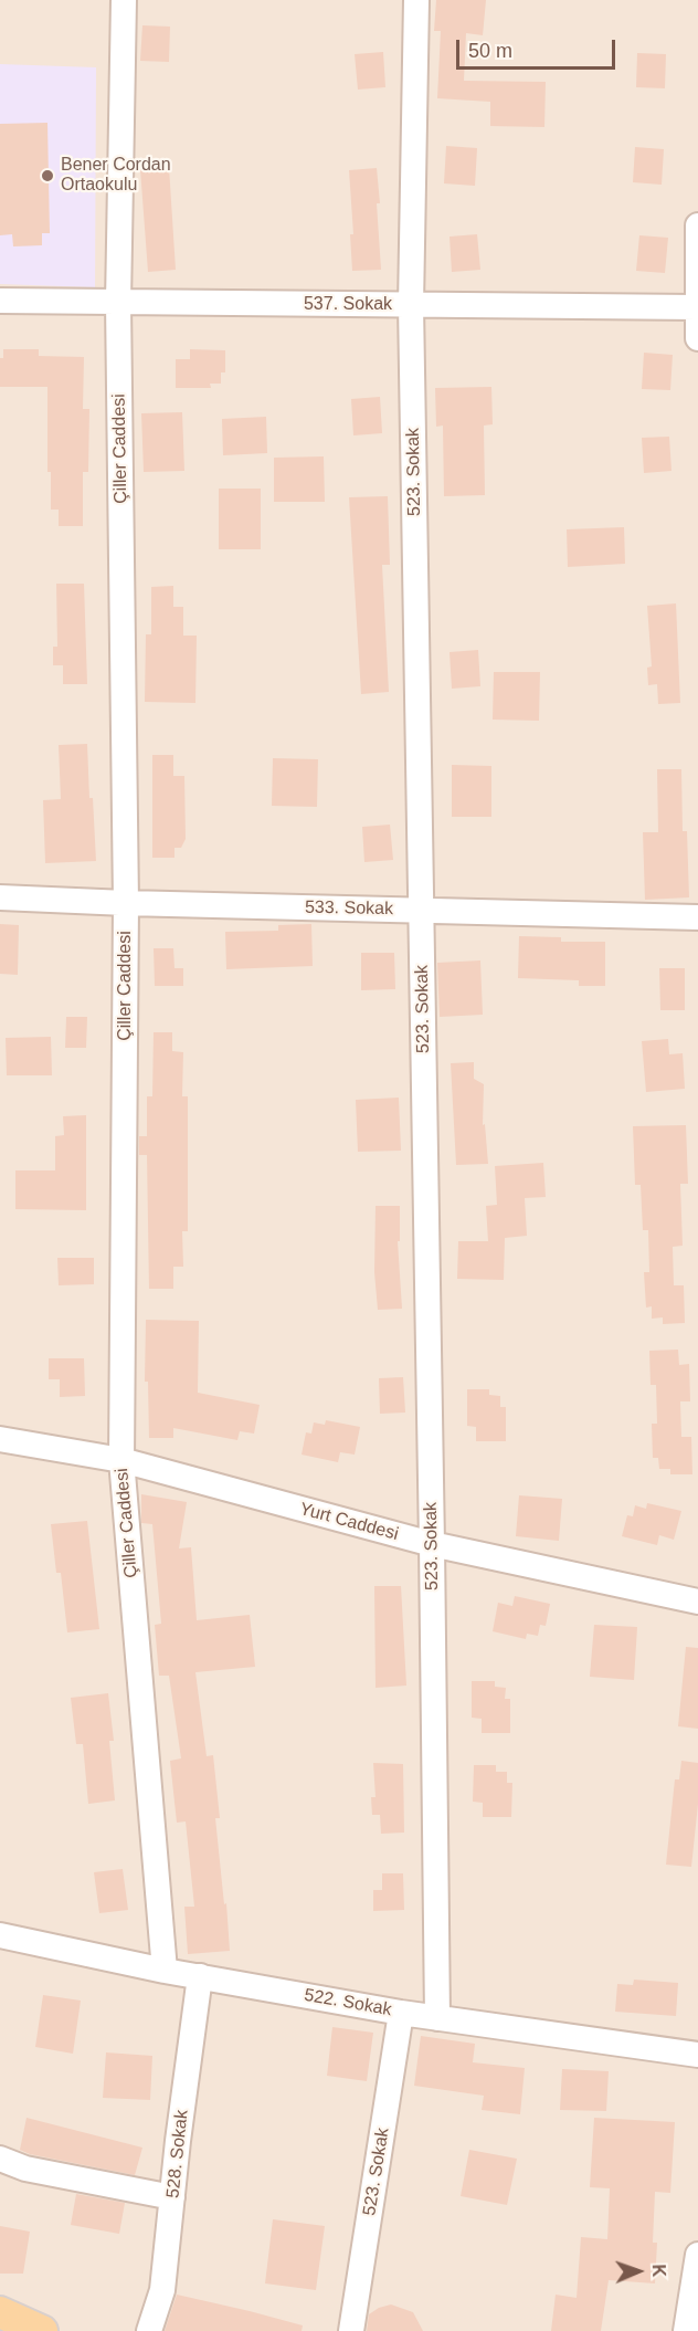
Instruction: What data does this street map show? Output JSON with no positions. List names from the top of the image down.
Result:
{
  "streets": {
    "street": [
      "537. Sokak",
      "Çiller Caddesi",
      "523. Sokak",
      "533. Sokak",
      "Yurt Caddesi",
      "522. Sokak",
      "528. Sokak"
    ]
  },
  "crossings": [
    ["537. Sokak", "Çiller Caddesi"],
    ["537. Sokak", "523. Sokak"],
    ["Çiller Caddesi", "533. Sokak"],
    ["Çiller Caddesi", "Yurt Caddesi"],
    ["Çiller Caddesi", "522. Sokak"],
    ["523. Sokak", "533. Sokak"],
    ["523. Sokak", "Yurt Caddesi"],
    ["523. Sokak", "522. Sokak"],
    ["522. Sokak", "528. Sokak"]
  ],
  "places": ["Bener Cordan Ortaokulu"],
  "scale_bar": "50 m",
  "north": "right"
}
